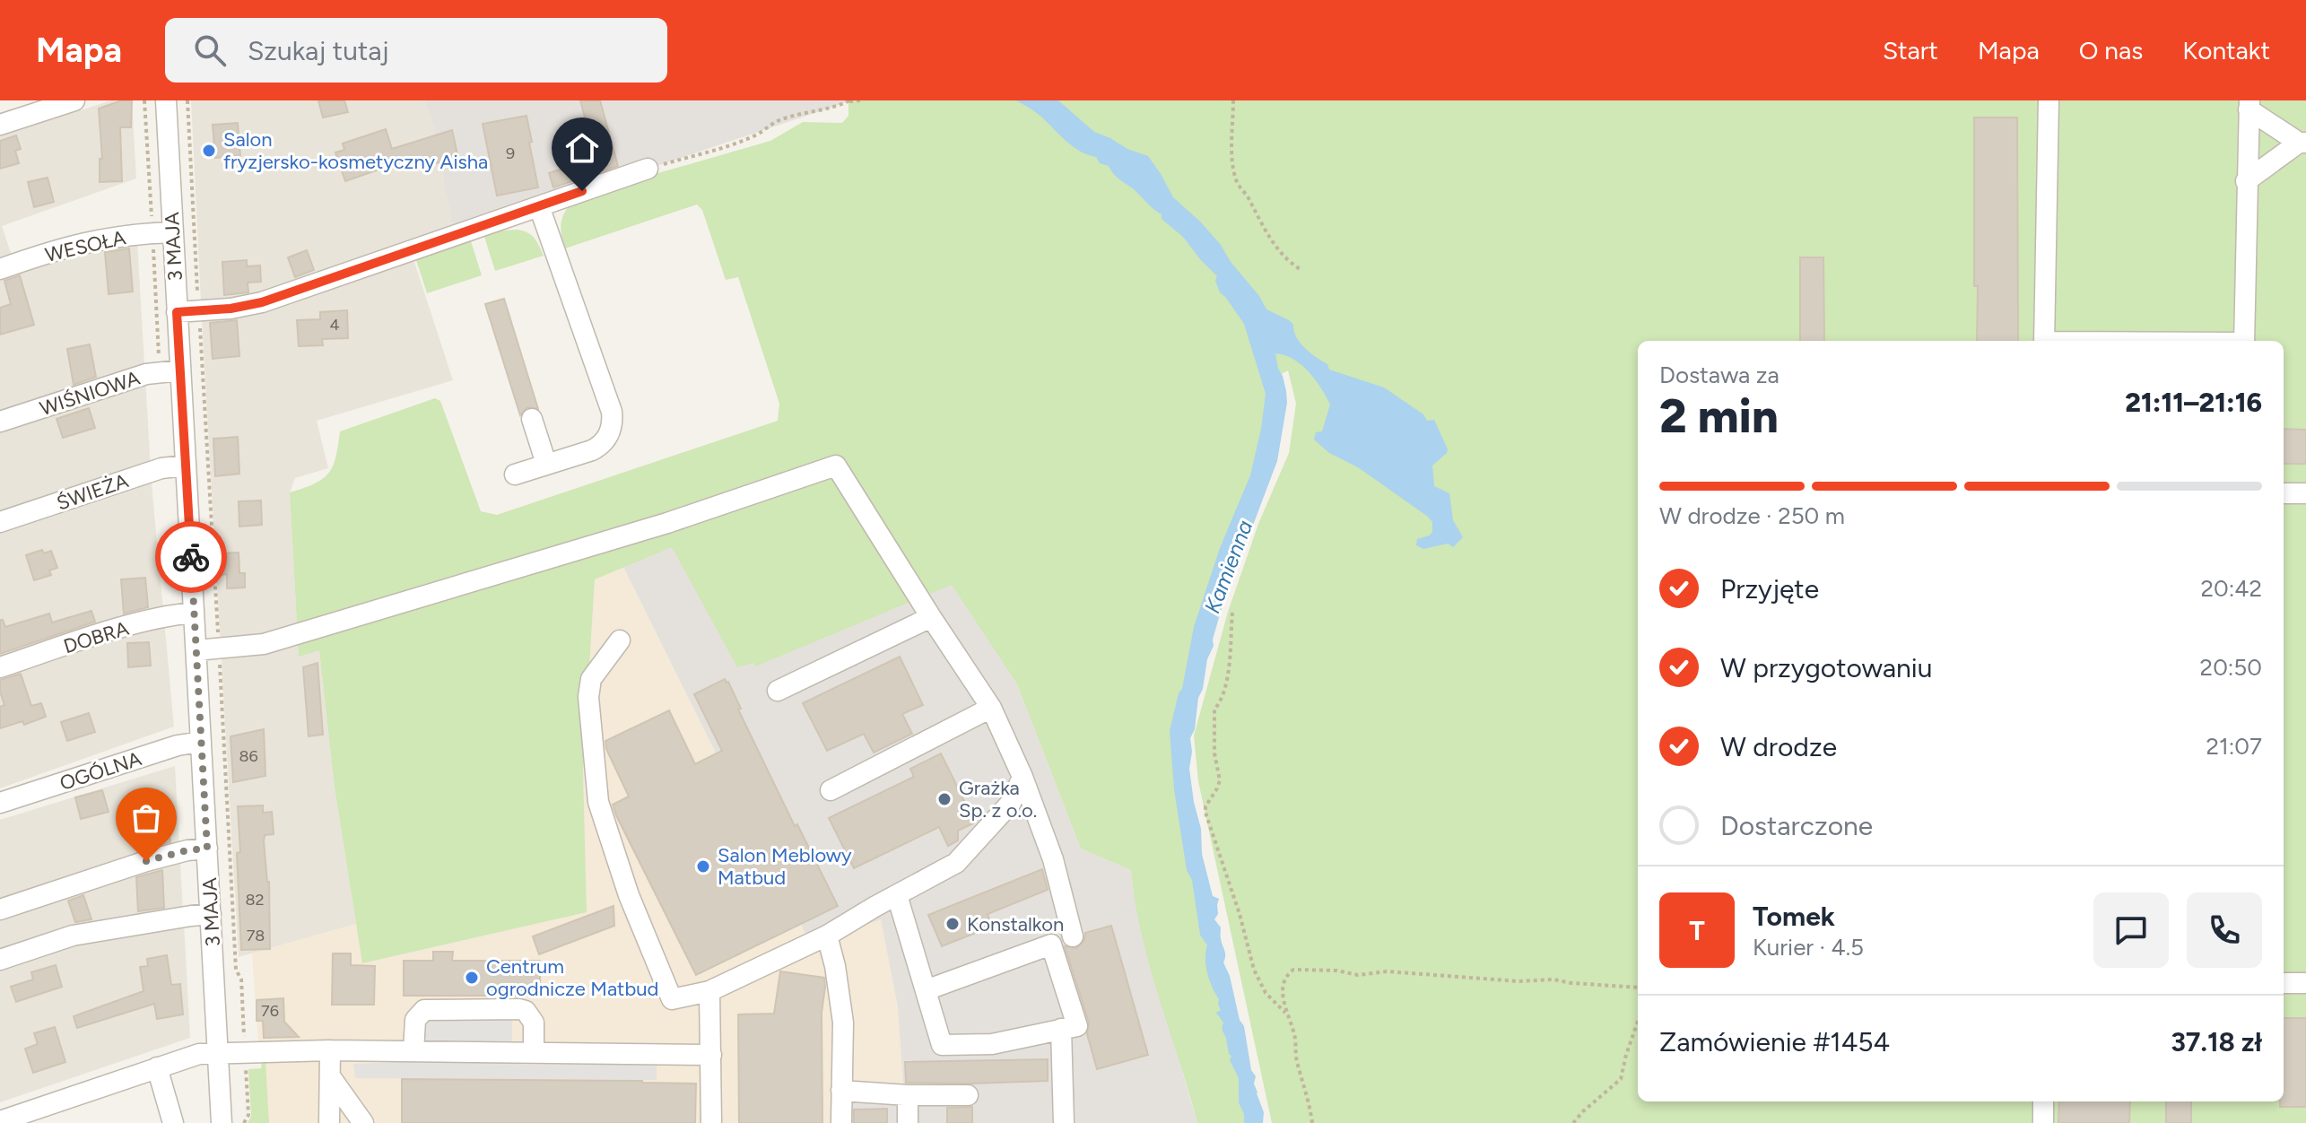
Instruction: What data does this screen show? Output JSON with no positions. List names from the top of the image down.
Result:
{
  "streets": {
    "street": [
      "WESOŁA",
      "3 MAJA",
      "WIŚNIOWA",
      "ŚWIEŻA",
      "DOBRA",
      "OGÓLNA"
    ]
  },
  "crossings": [
    ["WESOŁA", "3 MAJA"],
    ["3 MAJA", "WIŚNIOWA"],
    ["3 MAJA", "ŚWIEŻA"],
    ["3 MAJA", "DOBRA"],
    ["3 MAJA", "OGÓLNA"]
  ],
  "water": ["Kamienna"],
  "places": [
    "Salon fryzjersko-kosmetyczny Aisha",
    "Grażka Sp. z o.o.",
    "Salon Meblowy Matbud",
    "Konstalkon",
    "Centrum ogrodnicze Matbud"
  ],
  "house_numbers": [
    "9",
    "4",
    "86",
    "82",
    "78",
    "76"
  ],
  "page": {
    "header": "Mapa",
    "search": "Szukaj tutaj",
    "nav": [
      "Start",
      "Mapa",
      "O nas",
      "Kontakt"
    ],
    "heading": ["2 min", "Dostawa za", "21:11–21:16"],
    "panel": [
      "Tomek",
      "Kurier · 4.5",
      "Zamówienie #1454",
      "37.18 zł"
    ],
    "bar": "W drodze · 250 m",
    "list": [
      ["Przyjęte", "20:42"],
      ["W przygotowaniu", "20:50"],
      ["W drodze", "21:07"],
      "Dostarczone"
    ],
    "round": "T"
  }
}
